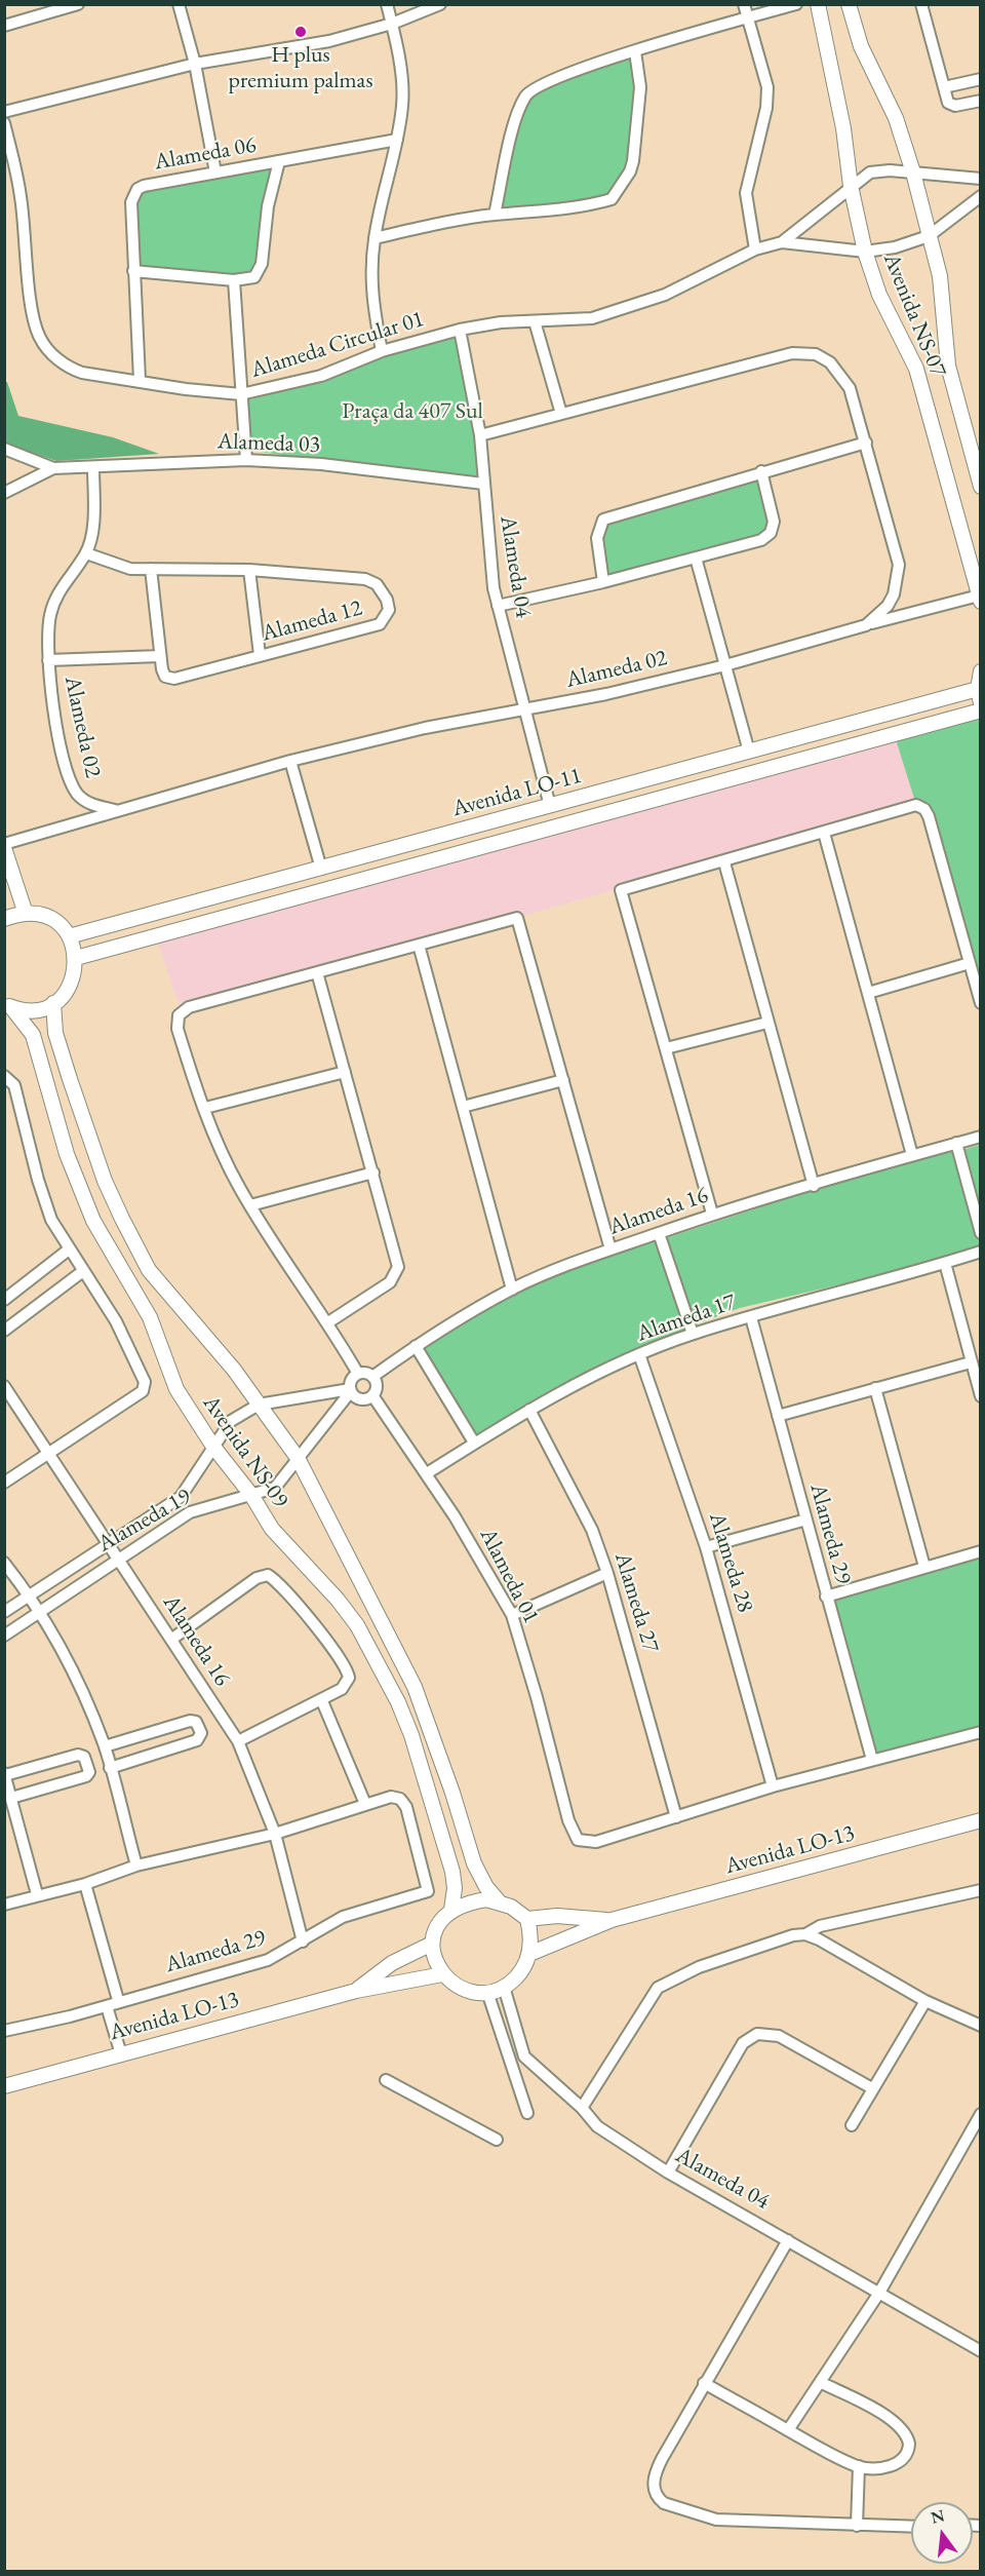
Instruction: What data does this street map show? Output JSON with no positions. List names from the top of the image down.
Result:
{
  "streets": {
    "street": [
      "Alameda 06",
      "Avenida NS-07",
      "Alameda Circular 01",
      "Alameda 03",
      "Alameda 04",
      "Alameda 12",
      "Alameda 02",
      "Avenida LO-11",
      "Alameda 16",
      "Alameda 17",
      "Avenida NS-09",
      "Alameda 19",
      "Alameda 29",
      "Alameda 28",
      "Alameda 01",
      "Alameda 27",
      "Avenida LO-13"
    ]
  },
  "crossings": [
    ["Alameda 06", "Alameda Circular 01"],
    ["Avenida NS-07", "Alameda Circular 01"],
    ["Alameda Circular 01", "Alameda 04"],
    ["Alameda 03", "Alameda 04"],
    ["Alameda 03", "Alameda 02"],
    ["Alameda 04", "Alameda 02"],
    ["Alameda 04", "Avenida LO-11"],
    ["Alameda 12", "Alameda 02"],
    ["Alameda 16", "Alameda 19"],
    ["Alameda 16", "Alameda 29"],
    ["Alameda 16", "Alameda 01"],
    ["Alameda 17", "Alameda 29"],
    ["Alameda 17", "Alameda 28"],
    ["Alameda 17", "Alameda 01"],
    ["Alameda 17", "Alameda 27"],
    ["Avenida NS-09", "Alameda 19"],
    ["Avenida NS-09", "Avenida LO-13"],
    ["Alameda 19", "Alameda 01"],
    ["Alameda 01", "Alameda 27"]
  ],
  "parks": ["Praça da 407 Sul"],
  "places": ["H plus premium palmas"],
  "north": "top"
}
